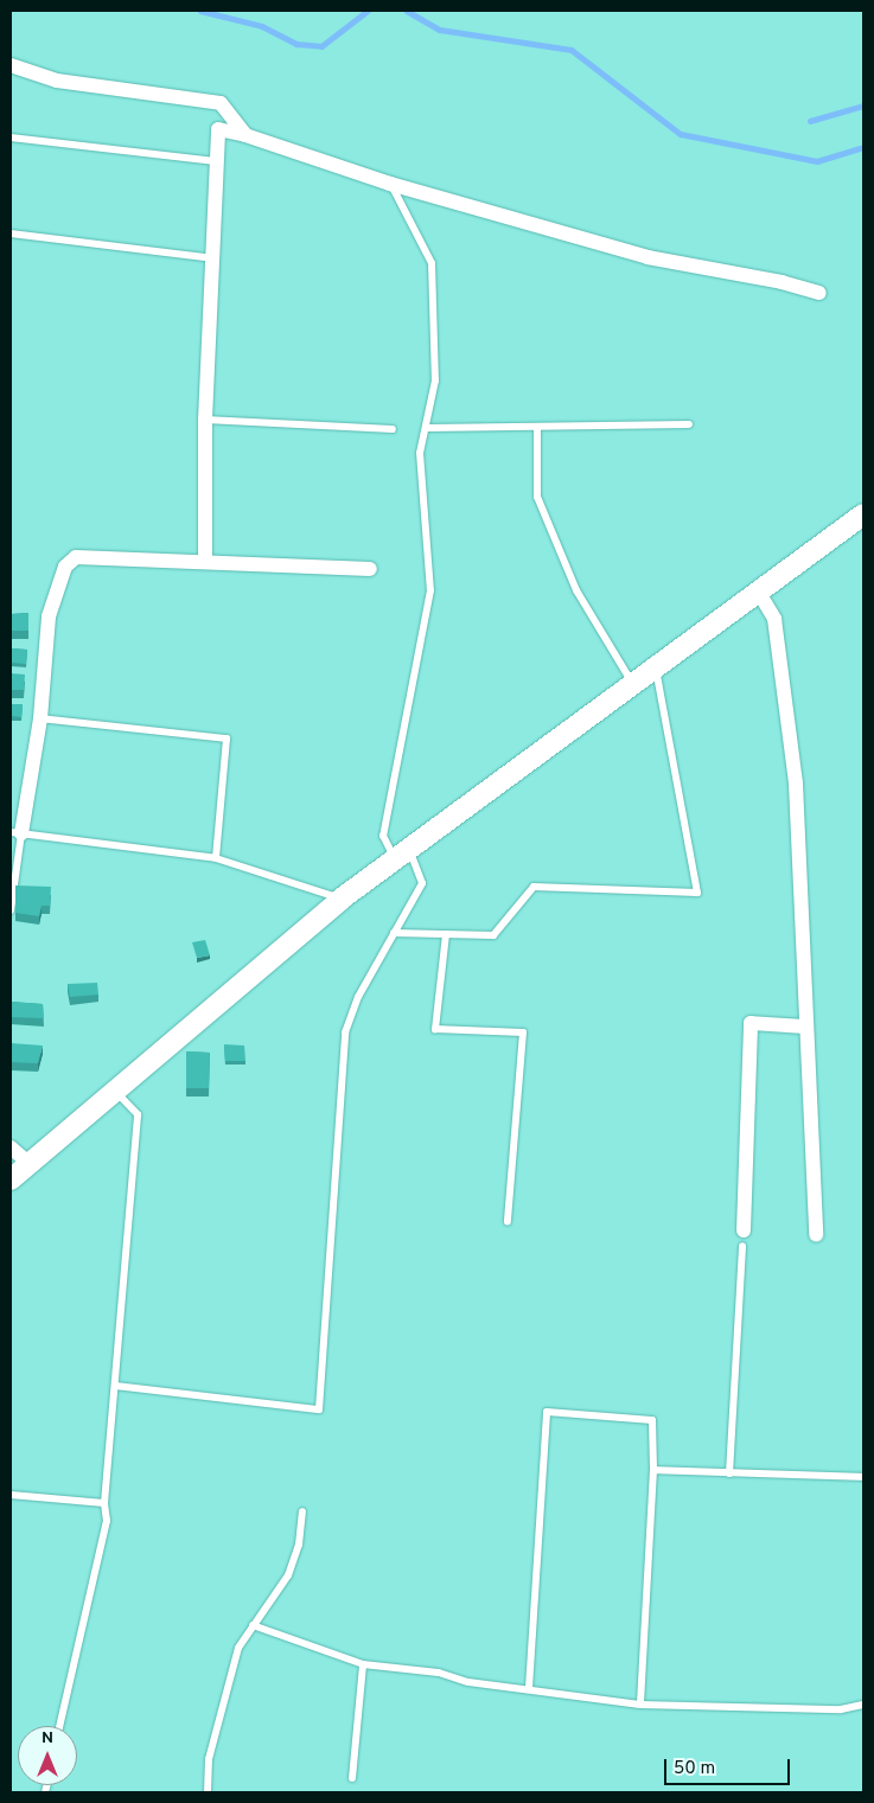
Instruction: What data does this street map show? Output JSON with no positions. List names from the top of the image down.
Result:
{
  "scale_bar": "50 m",
  "north": "top"
}
